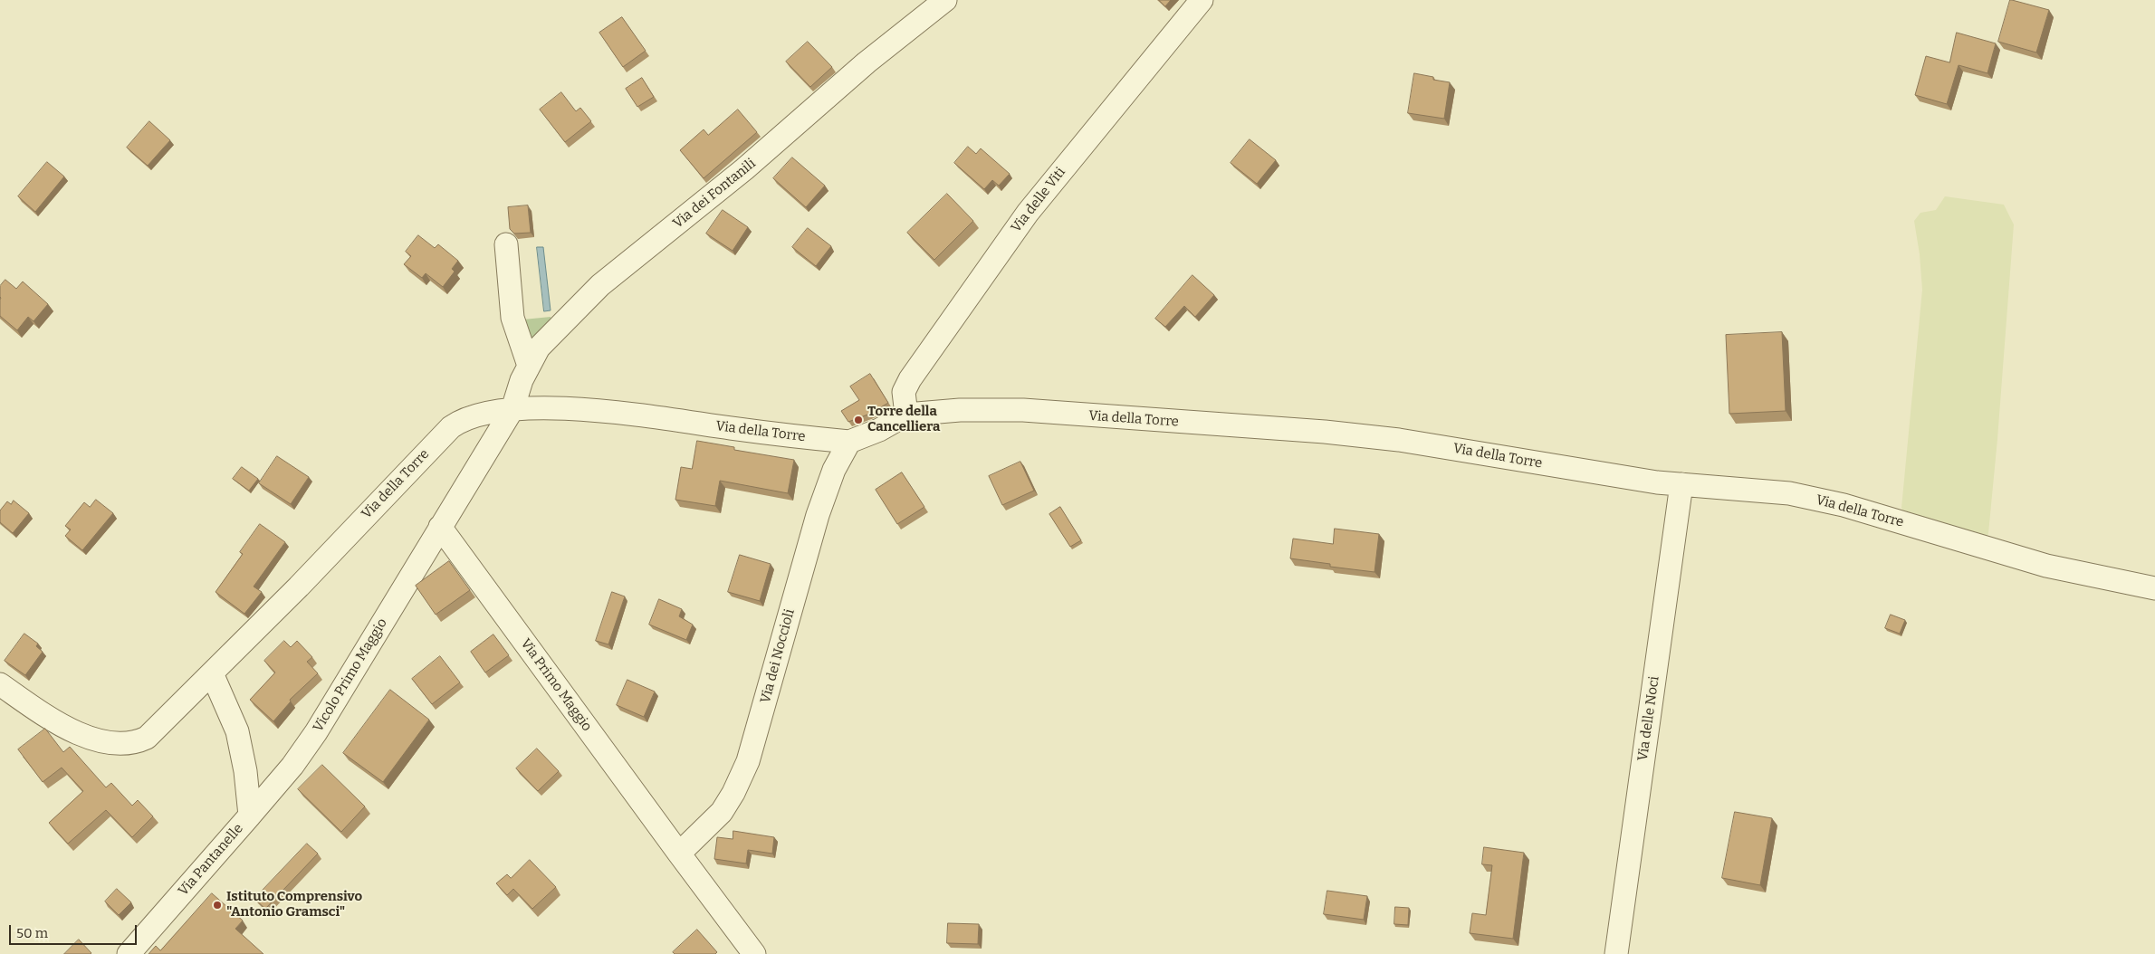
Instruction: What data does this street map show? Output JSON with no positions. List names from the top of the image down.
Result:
{
  "streets": {
    "street": [
      "Via dei Fontanili",
      "Via delle Viti",
      "Via della Torre",
      "Via dei Noccioli",
      "Vicolo Primo Maggio",
      "Via Primo Maggio",
      "Via delle Noci",
      "Via Pantanelle"
    ]
  },
  "crossings": [
    ["Via dei Fontanili", "Via della Torre"],
    ["Via delle Viti", "Via della Torre"],
    ["Via della Torre", "Via dei Noccioli"],
    ["Via della Torre", "Via delle Noci"],
    ["Via della Torre", "Via Pantanelle"],
    ["Via dei Noccioli", "Via Primo Maggio"],
    ["Vicolo Primo Maggio", "Via Primo Maggio"],
    ["Vicolo Primo Maggio", "Via Pantanelle"]
  ],
  "places": ["Torre della Cancelliera", "Istituto Comprensivo \"Antonio Gramsci\""],
  "scale_bar": "50 m"
}
